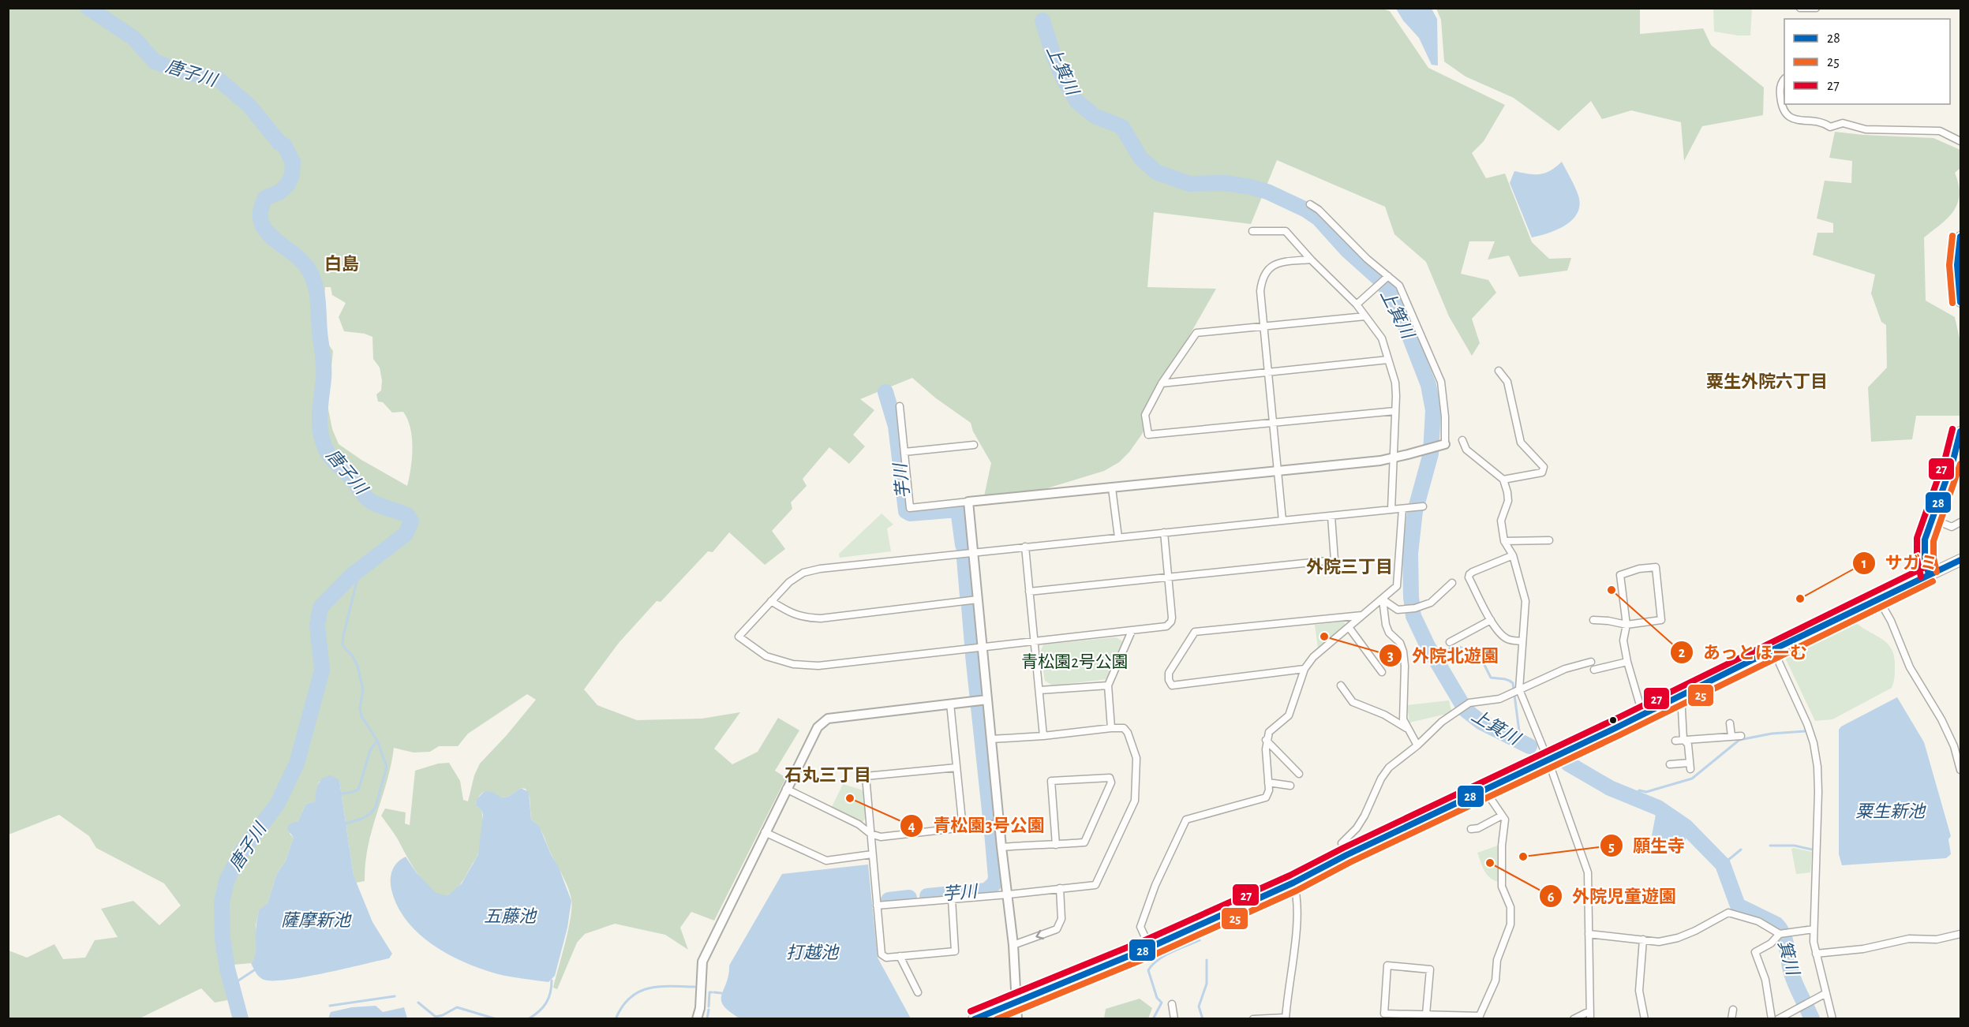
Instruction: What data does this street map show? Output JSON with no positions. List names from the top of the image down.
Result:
{
  "districts": [
    "白島",
    "粟生外院六丁目",
    "外院三丁目",
    "石丸三丁目"
  ],
  "water": [
    "上箕川",
    "唐子川",
    "芋川",
    "粟生新池",
    "五藤池",
    "薩摩新池",
    "打越池",
    "箕川"
  ],
  "parks": ["青松園2号公園"],
  "places": [
    "あっとほーむ",
    "サガミ",
    "外院北遊園",
    "青松園3号公園",
    "願生寺",
    "外院児童遊園"
  ],
  "lines": ["transit line 25", "transit line 28", "transit line 27"],
  "legend": ["28", "25", "27"]
}
